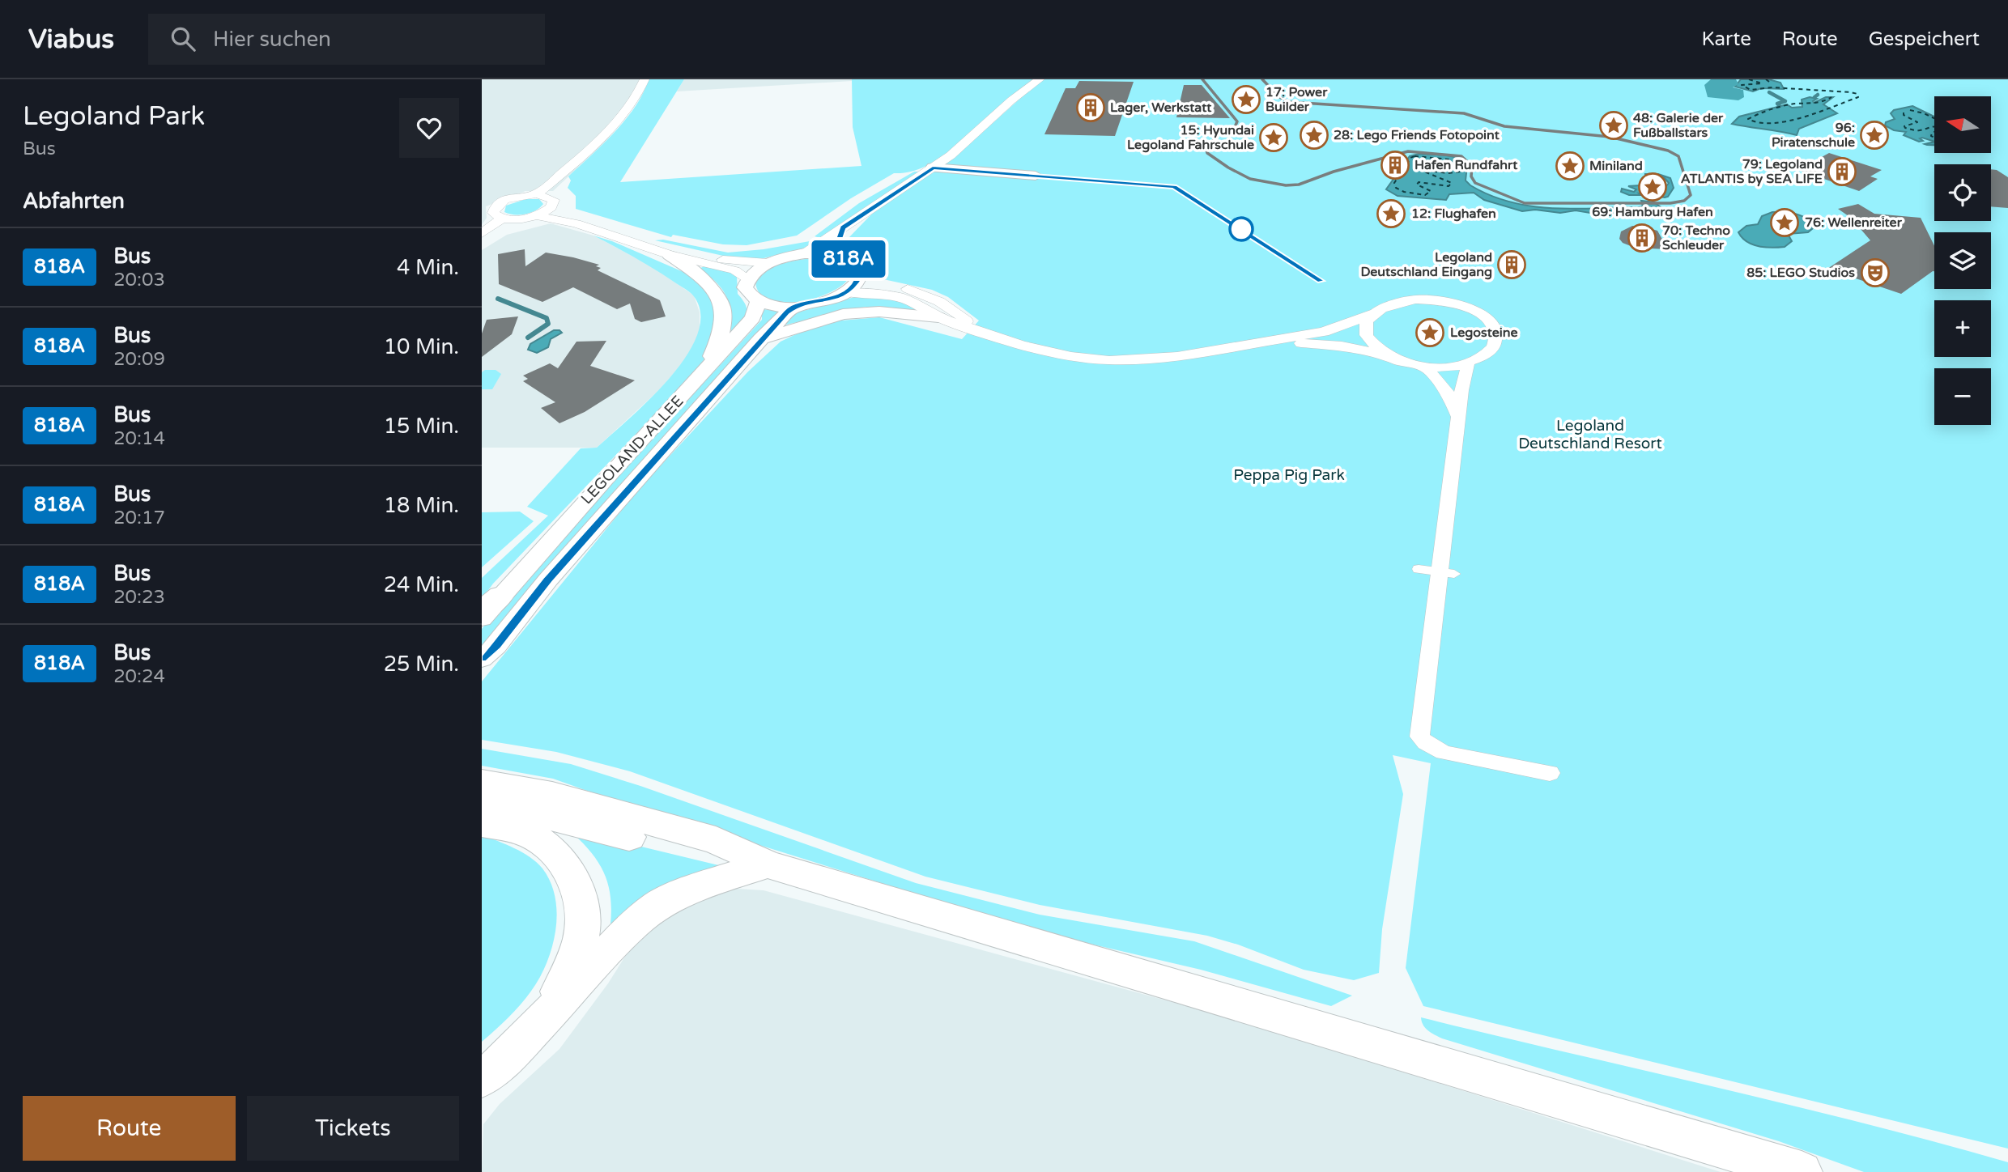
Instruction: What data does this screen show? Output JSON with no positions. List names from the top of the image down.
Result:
{
  "streets": {
    "street": ["LEGOLAND-ALLEE"]
  },
  "parks": ["Legoland Deutschland Resort", "Peppa Pig Park"],
  "places": {
    "place": [
      "17: Power Builder",
      "48: Galerie der Fußballstars",
      "28: Lego Friends Fotopoint",
      "96: Piratenschule",
      "15: Hyundai Legoland Fahrschule",
      "Miniland",
      "69: Hamburg Hafen",
      "12: Flughafen",
      "76: Wellenreiter",
      "Legosteine"
    ],
    "building": [
      "Lager, Werkstatt",
      "Hafen Rundfahrt",
      "79: Legoland ATLANTIS by SEA LIFE",
      "70: Techno Schleuder",
      "Legoland Deutschland Eingang"
    ],
    "theatre": ["85: LEGO Studios"]
  },
  "lines": ["bus line 818A"],
  "north": "left",
  "page": {
    "header": "Viabus",
    "search": "Hier suchen",
    "nav": ["Karte", "Route", "Gespeichert"],
    "heading": [
      ["Legoland Park", "Bus"],
      "Abfahrten"
    ],
    "on_map": "818A",
    "map_buttons": ["+", "−"],
    "list": [
      {
        "mark": "818A",
        "name": "Bus",
        "note": "20:03",
        "value": "4 Min."
      },
      {
        "mark": "818A",
        "name": "Bus",
        "note": "20:09",
        "value": "10 Min."
      },
      {
        "mark": "818A",
        "name": "Bus",
        "note": "20:14",
        "value": "15 Min."
      },
      {
        "mark": "818A",
        "name": "Bus",
        "note": "20:17",
        "value": "18 Min."
      },
      {
        "mark": "818A",
        "name": "Bus",
        "note": "20:23",
        "value": "24 Min."
      },
      {
        "mark": "818A",
        "name": "Bus",
        "note": "20:24",
        "value": "25 Min."
      }
    ],
    "buttons": ["Route", "Tickets"]
  }
}
